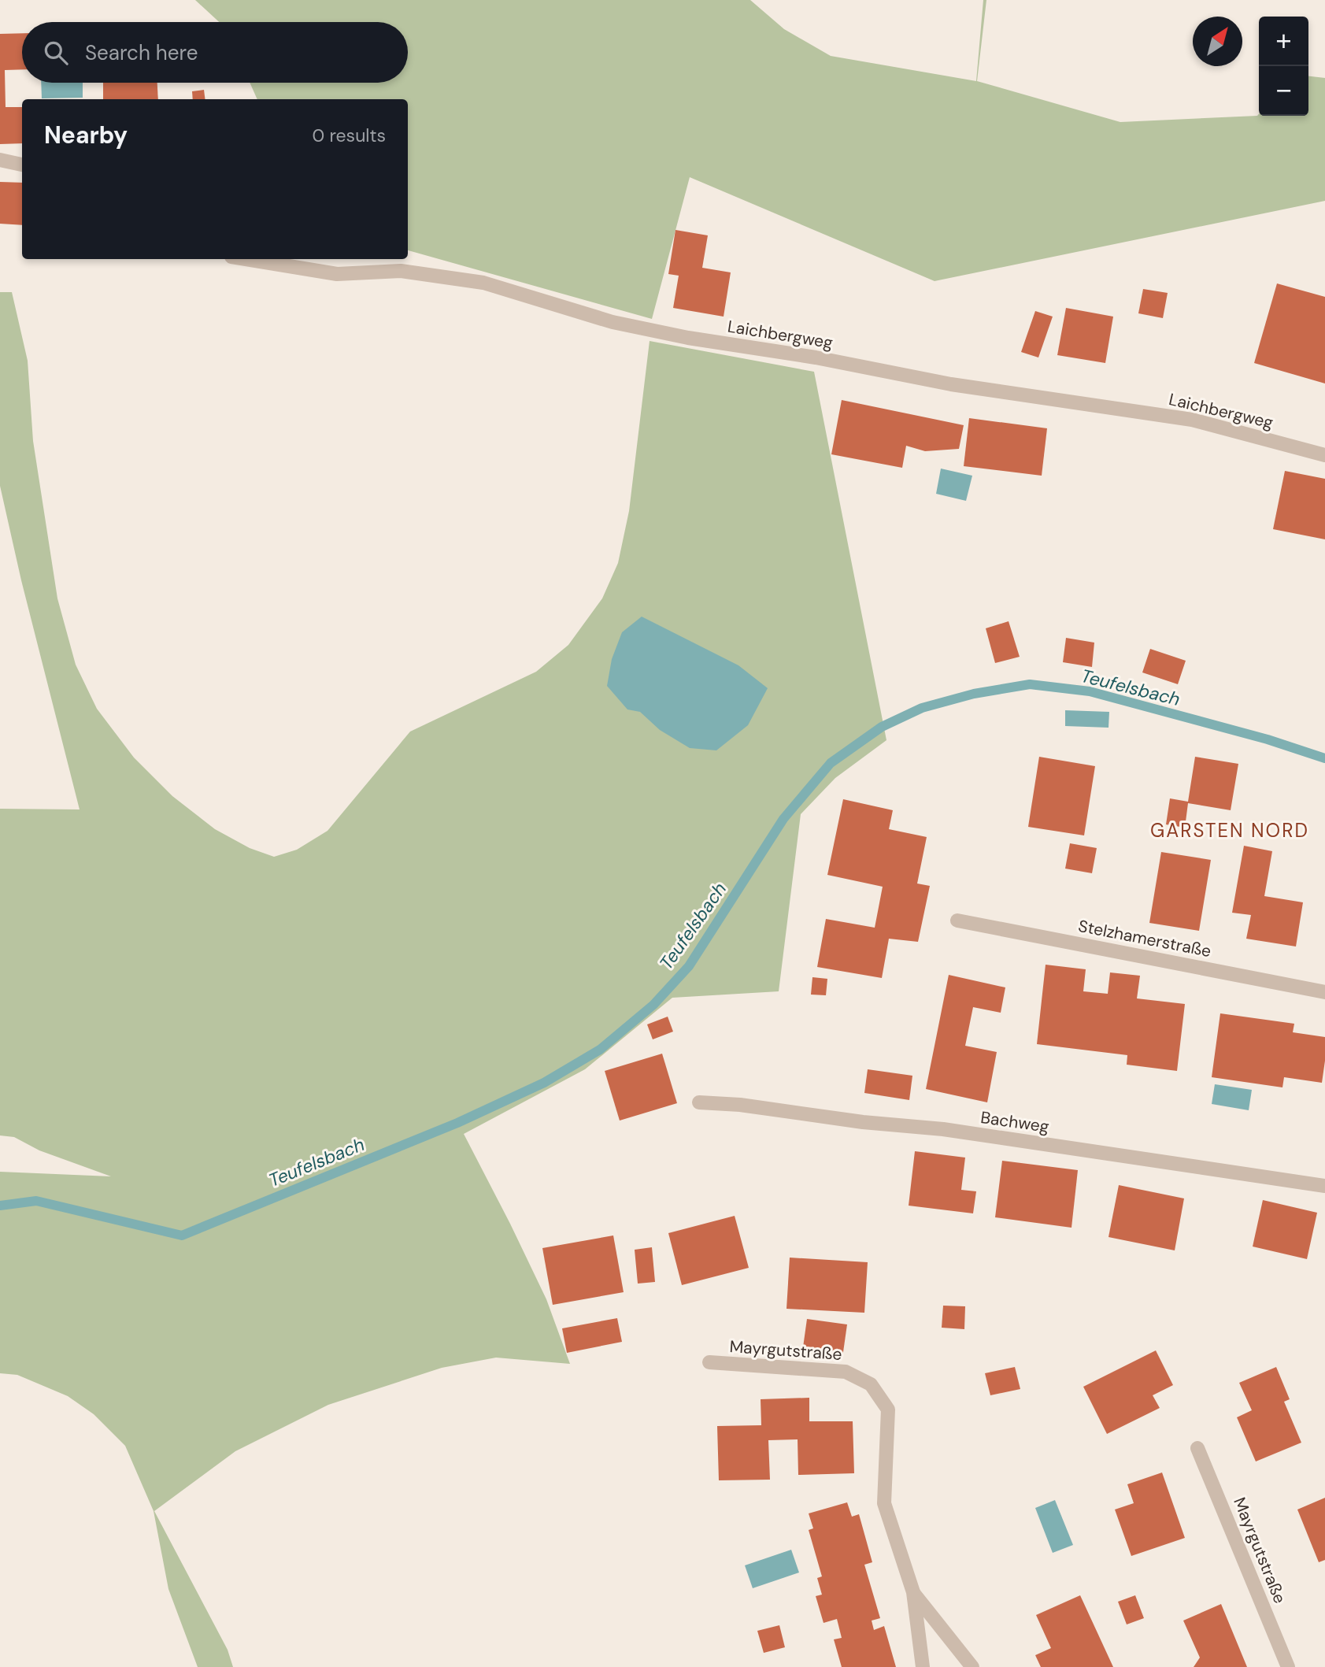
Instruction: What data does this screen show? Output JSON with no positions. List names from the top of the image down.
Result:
{
  "streets": {
    "street": [
      "Laichbergweg",
      "Stelzhamerstraße",
      "Bachweg",
      "Mayrgutstraße"
    ]
  },
  "districts": ["GARSTEN NORD"],
  "water": ["Teufelsbach"],
  "north": "top right",
  "page": {
    "map_buttons": ["+", "−"],
    "search": "Search here",
    "heading": ["Nearby", "0 results"]
  }
}
